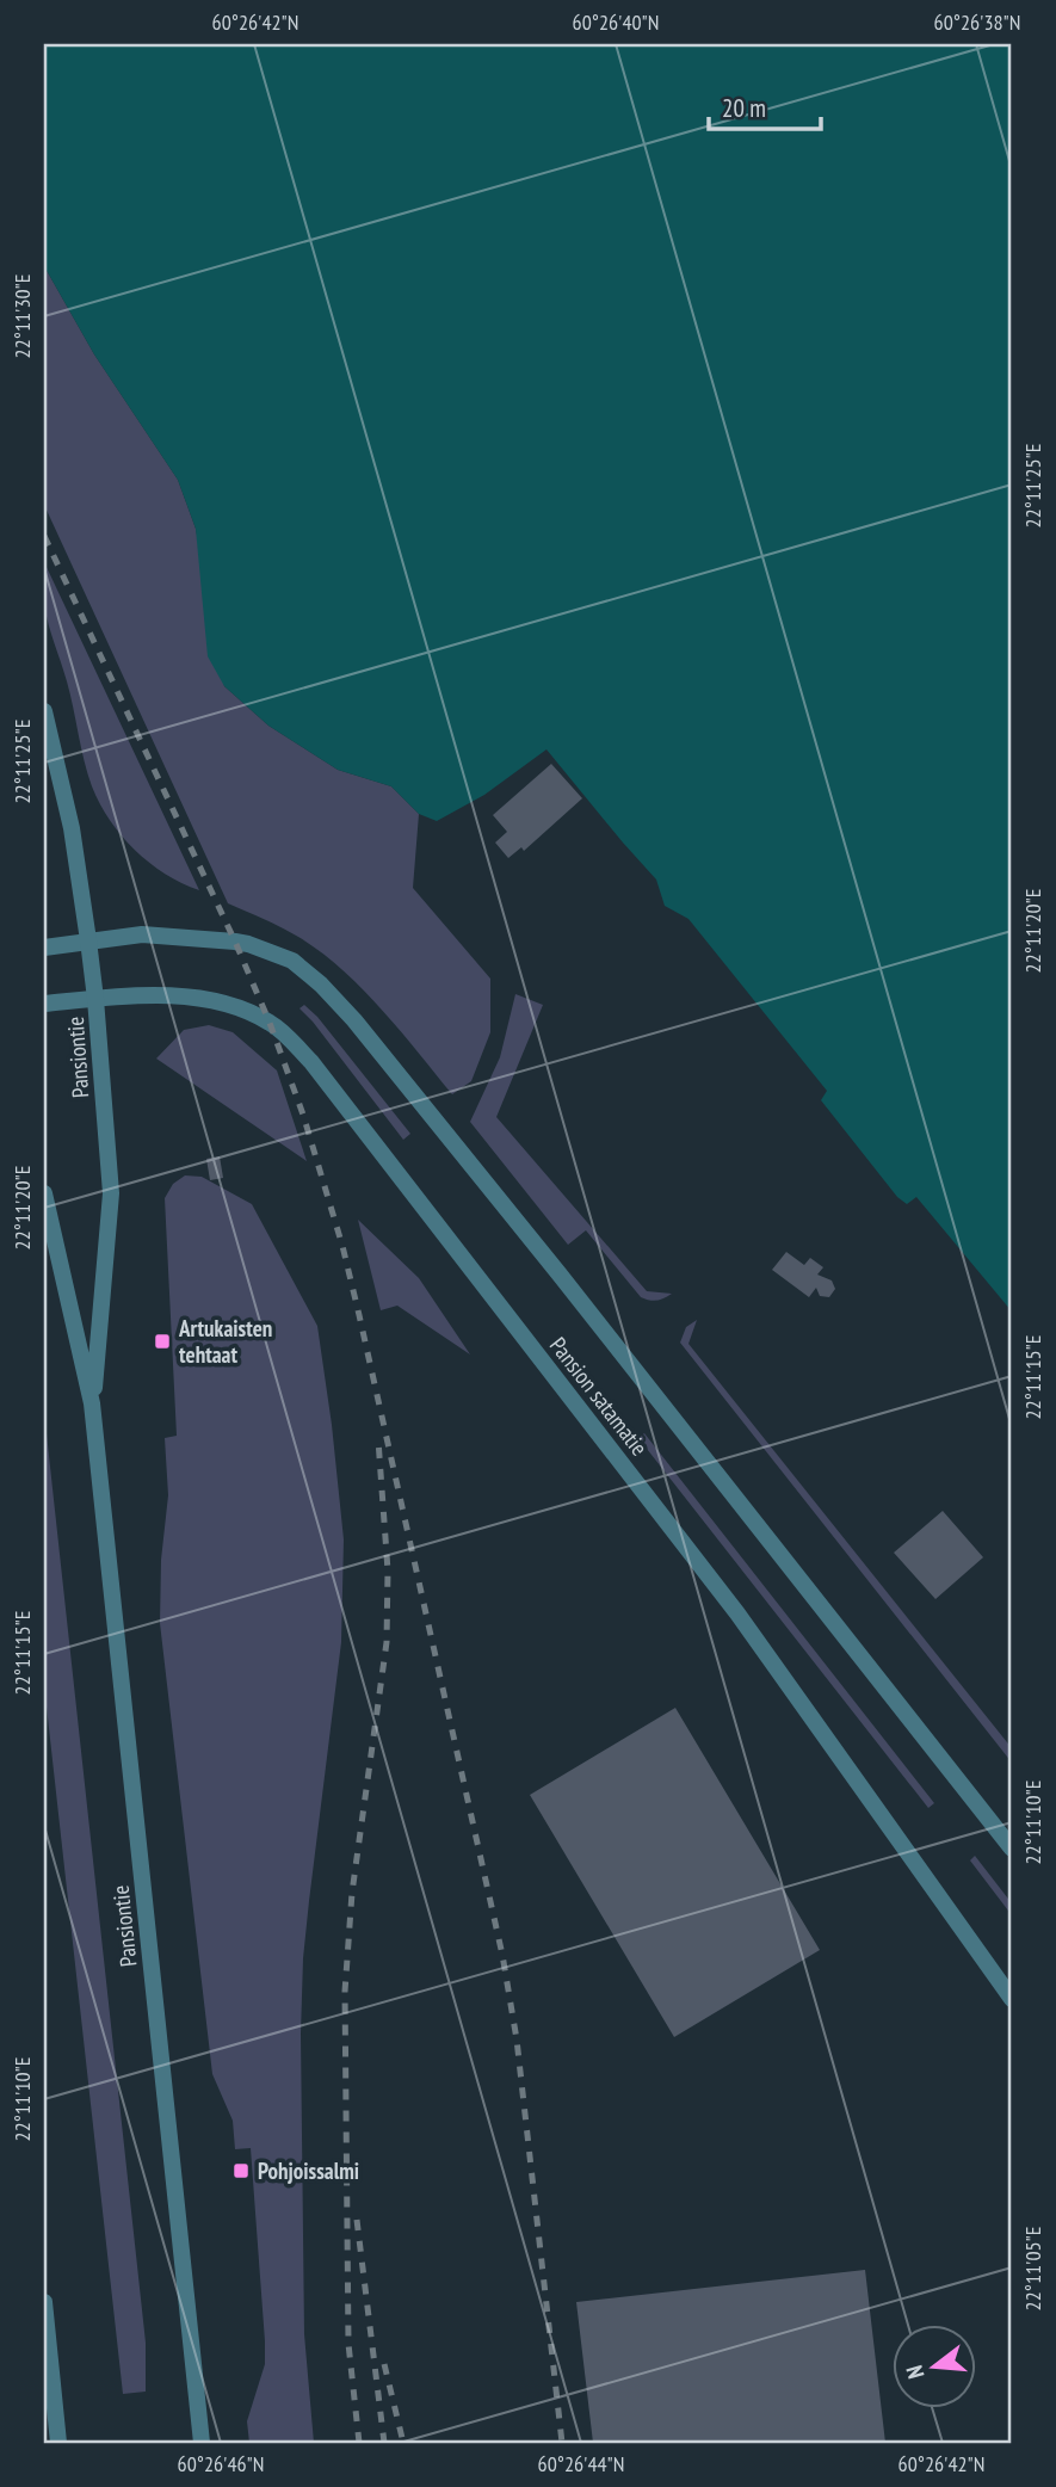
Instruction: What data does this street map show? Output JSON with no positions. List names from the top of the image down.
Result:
{
  "streets": {
    "street": ["Pansiontie", "Pansion satamatie"]
  },
  "crossings": [
    ["Pansiontie", "Pansion satamatie"]
  ],
  "places": {
    "transit": ["Artukaisten tehtaat", "Pohjoissalmi"]
  },
  "scale_bar": "20 m",
  "north": "left",
  "coordinates": [
    "60°26'42\"N",
    "60°26'40\"N",
    "60°26'38\"N",
    "22°11'30\"E",
    "22°11'25\"E",
    "22°11'20\"E",
    "22°11'15\"E",
    "22°11'10\"E",
    "22°11'05\"E",
    "60°26'46\"N",
    "60°26'44\"N"
  ]
}
